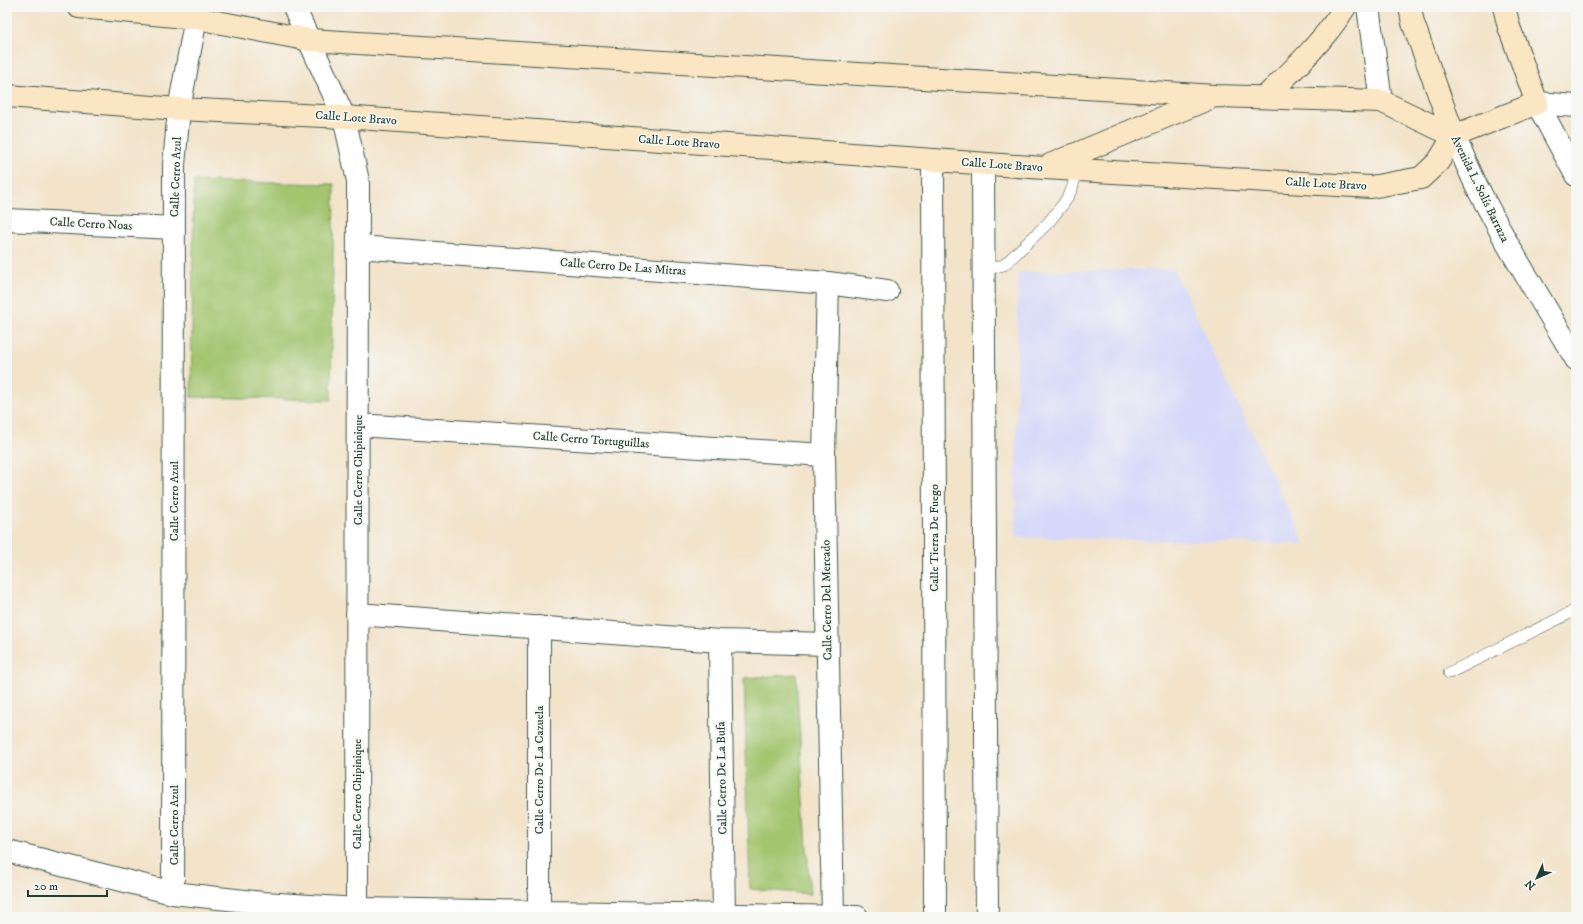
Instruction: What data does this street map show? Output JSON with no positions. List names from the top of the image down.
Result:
{
  "streets": {
    "main road": ["Calle Lote Bravo", "Avenida L. Solís Barraza"],
    "street": [
      "Calle Cerro Azul",
      "Calle Cerro Noas",
      "Calle Cerro De Las Mitras",
      "Calle Cerro Tortuguillas",
      "Calle Cerro Chipinique",
      "Calle Tierra De Fuego",
      "Calle Cerro Del Mercado",
      "Calle Cerro De La Cazuela",
      "Calle Cerro De La Bufa"
    ]
  },
  "crossings": [
    ["Calle Lote Bravo", "Calle Cerro Azul"],
    ["Calle Lote Bravo", "Avenida L. Solís Barraza"],
    ["Calle Lote Bravo", "Calle Cerro Chipinique"],
    ["Calle Lote Bravo", "Calle Tierra De Fuego"],
    ["Calle Cerro Azul", "Calle Cerro Noas"],
    ["Calle Cerro De Las Mitras", "Calle Cerro Chipinique"],
    ["Calle Cerro De Las Mitras", "Calle Cerro Del Mercado"],
    ["Calle Cerro Tortuguillas", "Calle Cerro Chipinique"],
    ["Calle Cerro Tortuguillas", "Calle Cerro Del Mercado"]
  ],
  "scale_bar": "20 m",
  "north": "bottom left"
}
